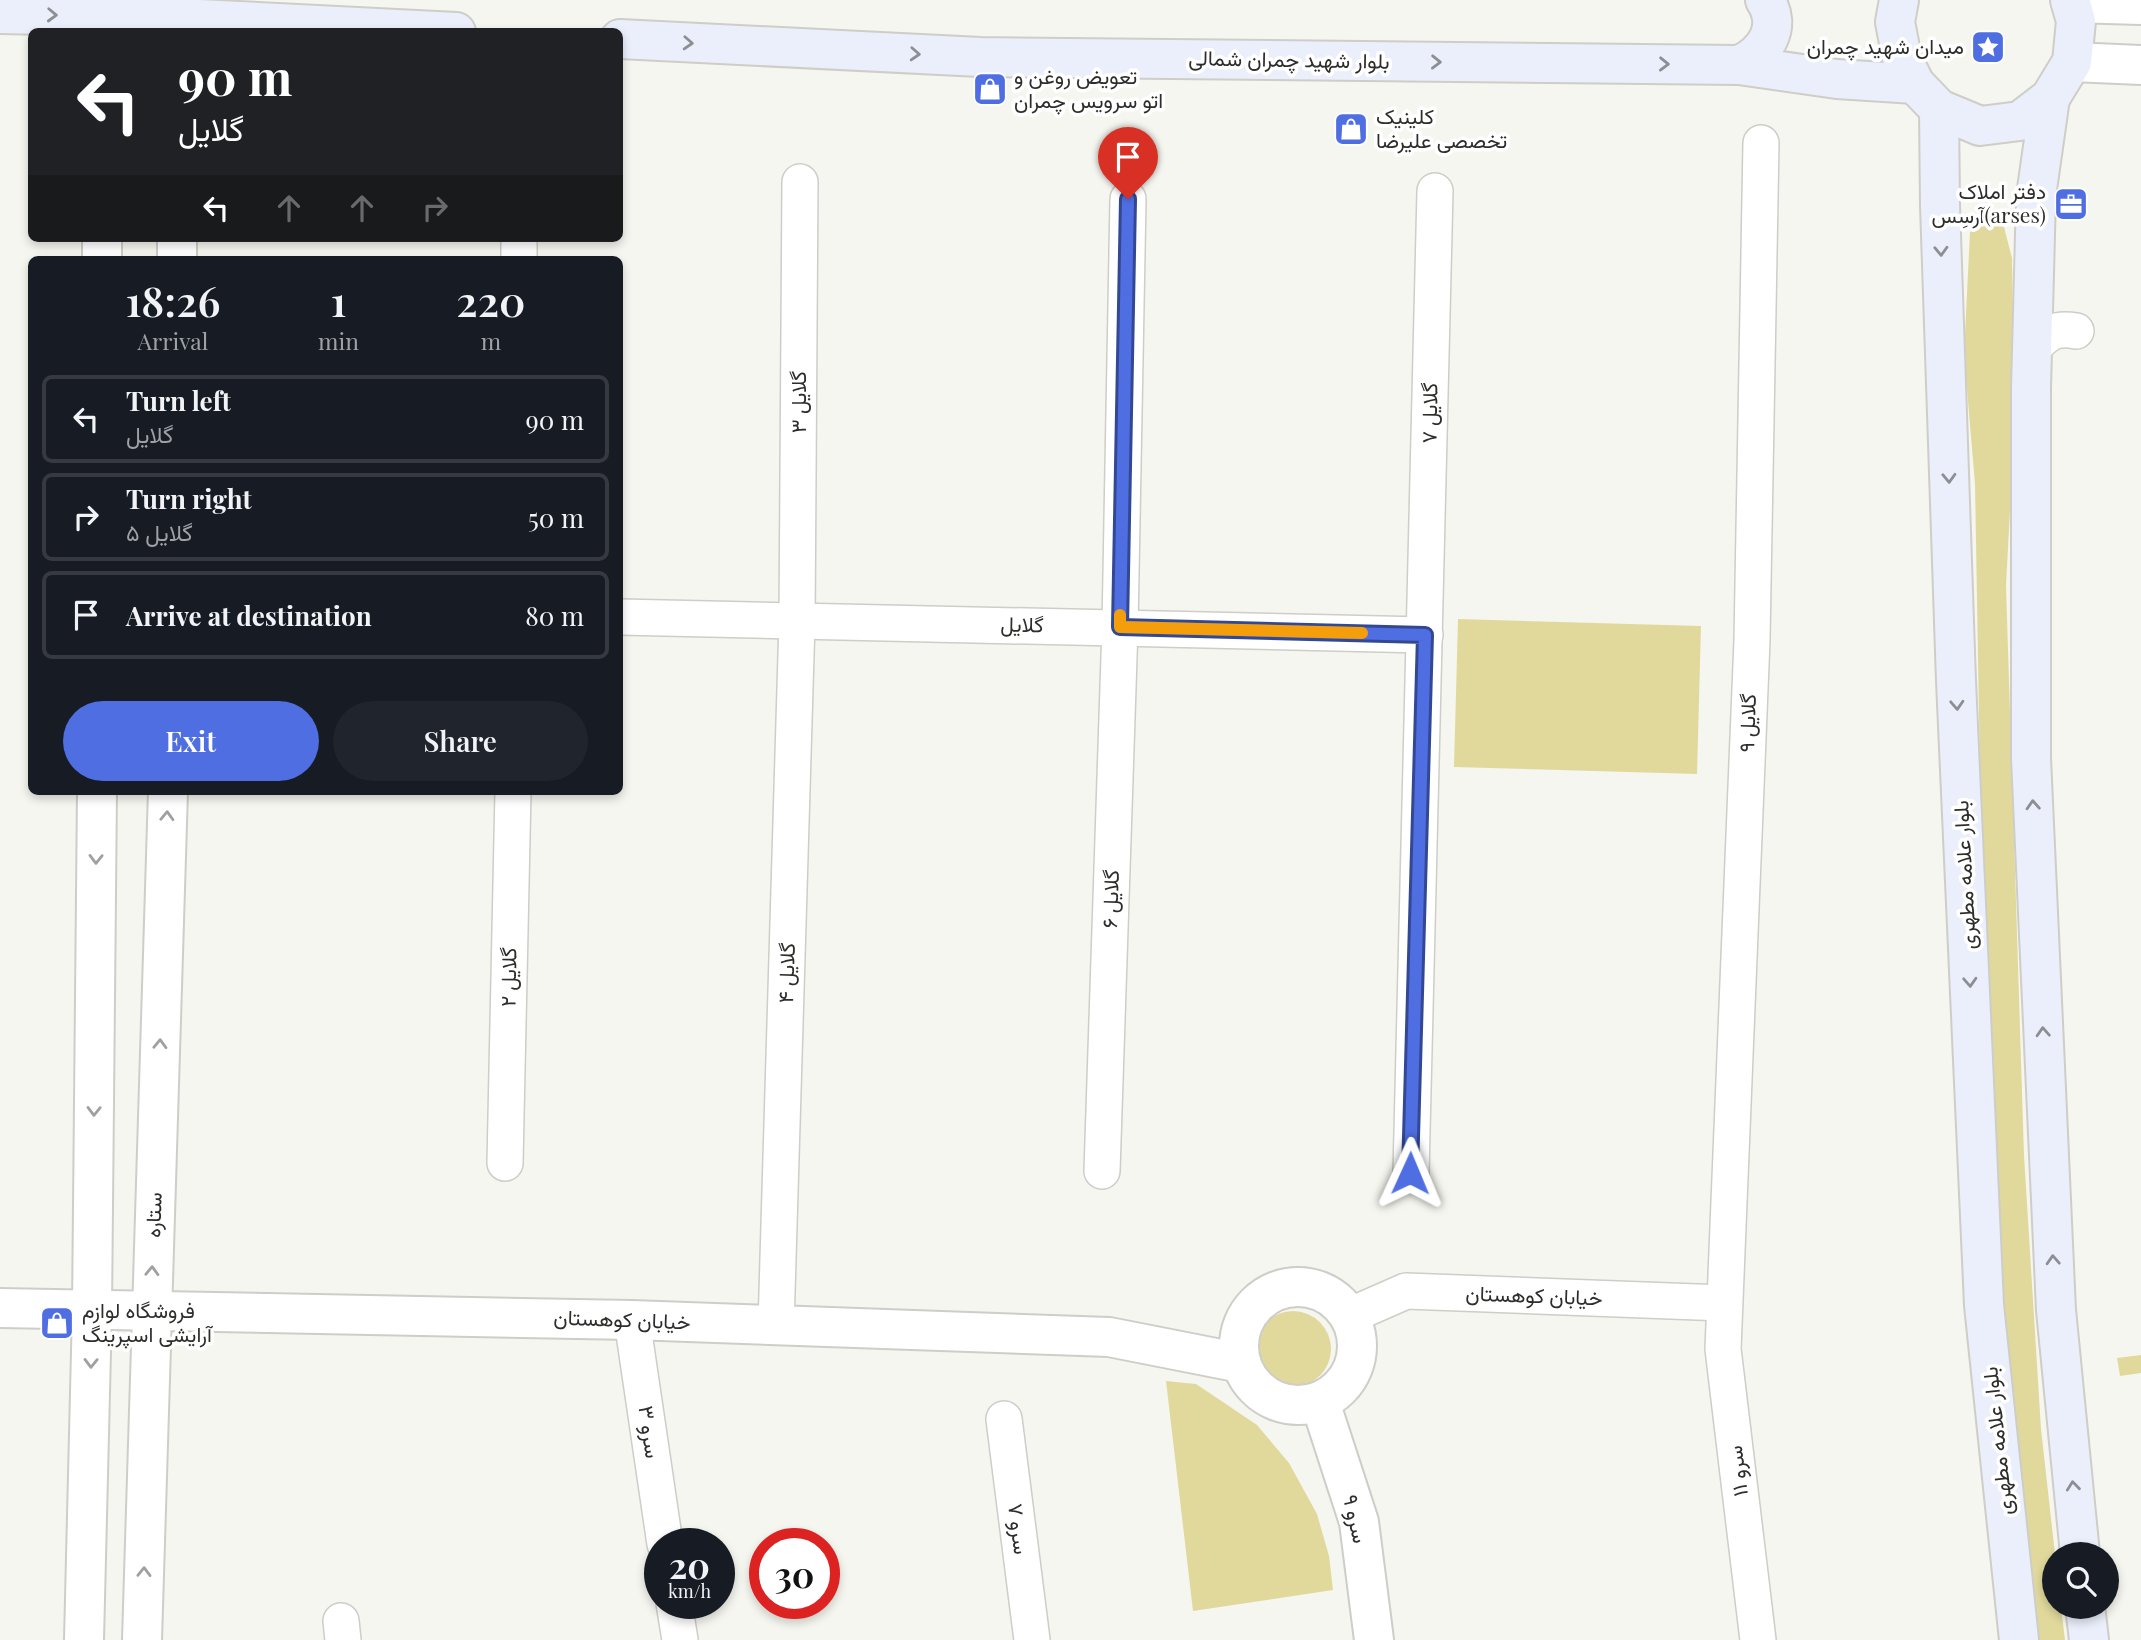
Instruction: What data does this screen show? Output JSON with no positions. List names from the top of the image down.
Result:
{
  "streets": {
    "main road": ["بلوار شهید چمران شمالی", "بلوار علامه مطهری"],
    "street": [
      "گلایل ۳",
      "گلایل ۷",
      "گلایل",
      "گلایل ۹",
      "گلایل ۶",
      "گلایل ۴",
      "گلایل ۲",
      "ستاره",
      "خیابان کوهستان",
      "سرو ۳",
      "سرو ۱۱",
      "سرو ۹",
      "سرو ۷"
    ]
  },
  "crossings": [
    ["بلوار شهید چمران شمالی", "بلوار علامه مطهری"],
    ["گلایل ۳", "گلایل"],
    ["گلایل ۳", "گلایل ۴"],
    ["گلایل ۷", "گلایل"],
    ["گلایل", "گلایل ۶"],
    ["گلایل", "گلایل ۴"],
    ["گلایل ۹", "خیابان کوهستان"],
    ["گلایل ۹", "سرو ۱۱"],
    ["گلایل ۴", "خیابان کوهستان"],
    ["ستاره", "خیابان کوهستان"],
    ["خیابان کوهستان", "سرو ۳"],
    ["خیابان کوهستان", "سرو ۱۱"],
    ["خیابان کوهستان", "سرو ۹"]
  ],
  "one_way": ["بلوار شهید چمران شمالی"],
  "places": {
    "place": ["میدان شهید چمران"],
    "shop": ["تعویض روغن و اتو سرویس چمران", "کلینیک تخصصی علیرضا", "فروشگاه لوازم آرایشی اسپرینگ"],
    "office": ["دفتر املاک آرسِس(arses)"]
  },
  "page": {
    "turn": ["90 m", "گلایل"],
    "eta": [
      "18:26",
      "Arrival",
      "1",
      "min",
      "220",
      "m"
    ],
    "list": [
      {
        "name": "Turn left",
        "note": "گلایل",
        "value": "90 m"
      },
      {
        "name": "Turn right",
        "note": "گلایل ۵",
        "value": "50 m"
      },
      {
        "name": "Arrive at destination",
        "value": "80 m"
      }
    ],
    "buttons": ["Exit", "Share"],
    "speed": "20 km/h",
    "limit": "30"
  }
}
